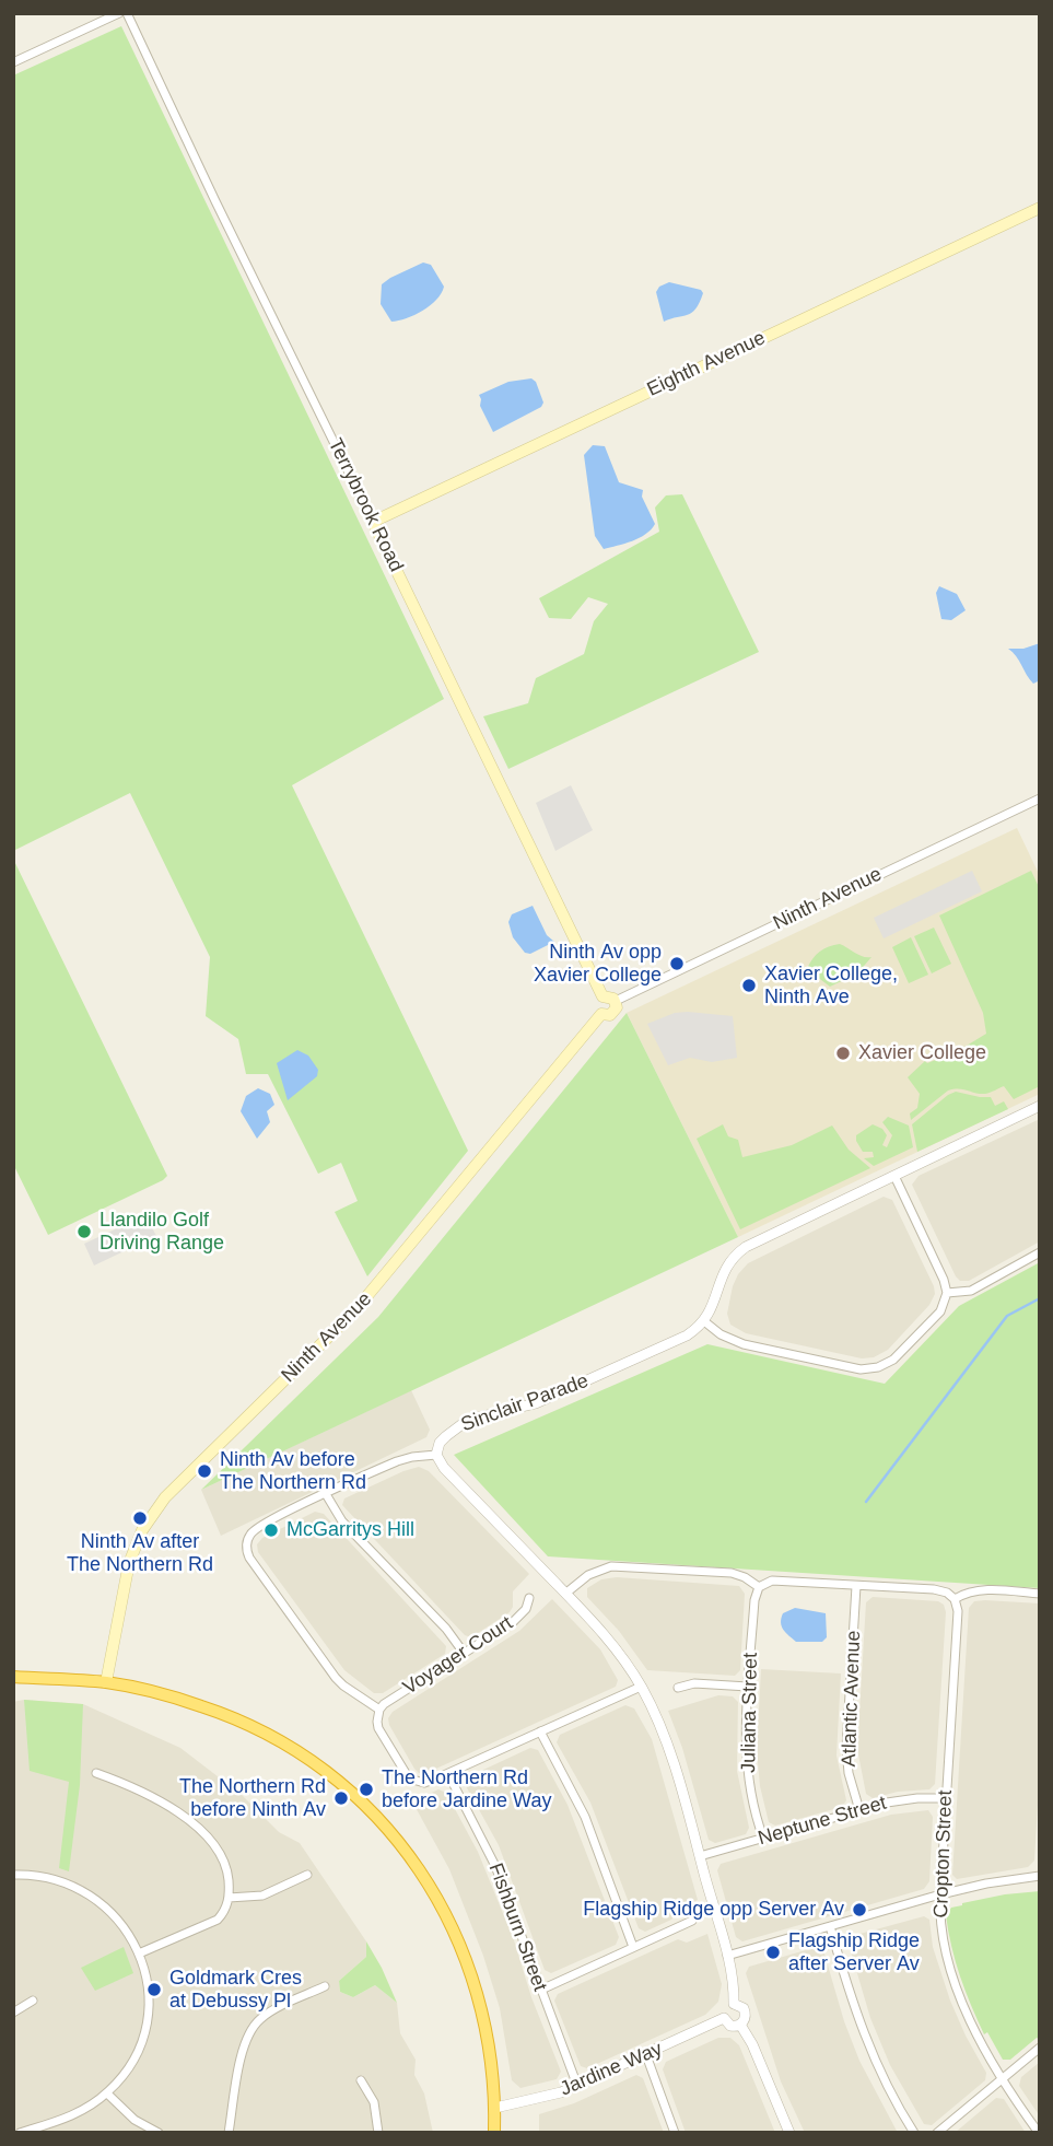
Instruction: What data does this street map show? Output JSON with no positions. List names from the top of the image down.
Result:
{
  "streets": {
    "main road": ["Eighth Avenue", "Terrybrook Road", "Ninth Avenue"],
    "street": [
      "Sinclair Parade",
      "Voyager Court",
      "Atlantic Avenue",
      "Juliana Street",
      "Neptune Street",
      "Cropton Street",
      "Fishburn Street",
      "Jardine Way"
    ]
  },
  "crossings": [
    ["Eighth Avenue", "Terrybrook Road"],
    ["Terrybrook Road", "Ninth Avenue"],
    ["Atlantic Avenue", "Neptune Street"],
    ["Juliana Street", "Neptune Street"],
    ["Neptune Street", "Cropton Street"],
    ["Fishburn Street", "Jardine Way"]
  ],
  "places": [
    "Ninth Av opp Xavier College",
    "Xavier College, Ninth Ave",
    "Xavier College",
    "Llandilo Golf Driving Range",
    "Ninth Av before The Northern Rd",
    "Ninth Av after The Northern Rd",
    "McGarritys Hill",
    "The Northern Rd before Jardine Way",
    "The Northern Rd before Ninth Av",
    "Flagship Ridge opp Server Av",
    "Flagship Ridge after Server Av",
    "Goldmark Cres at Debussy Pl"
  ]
}
